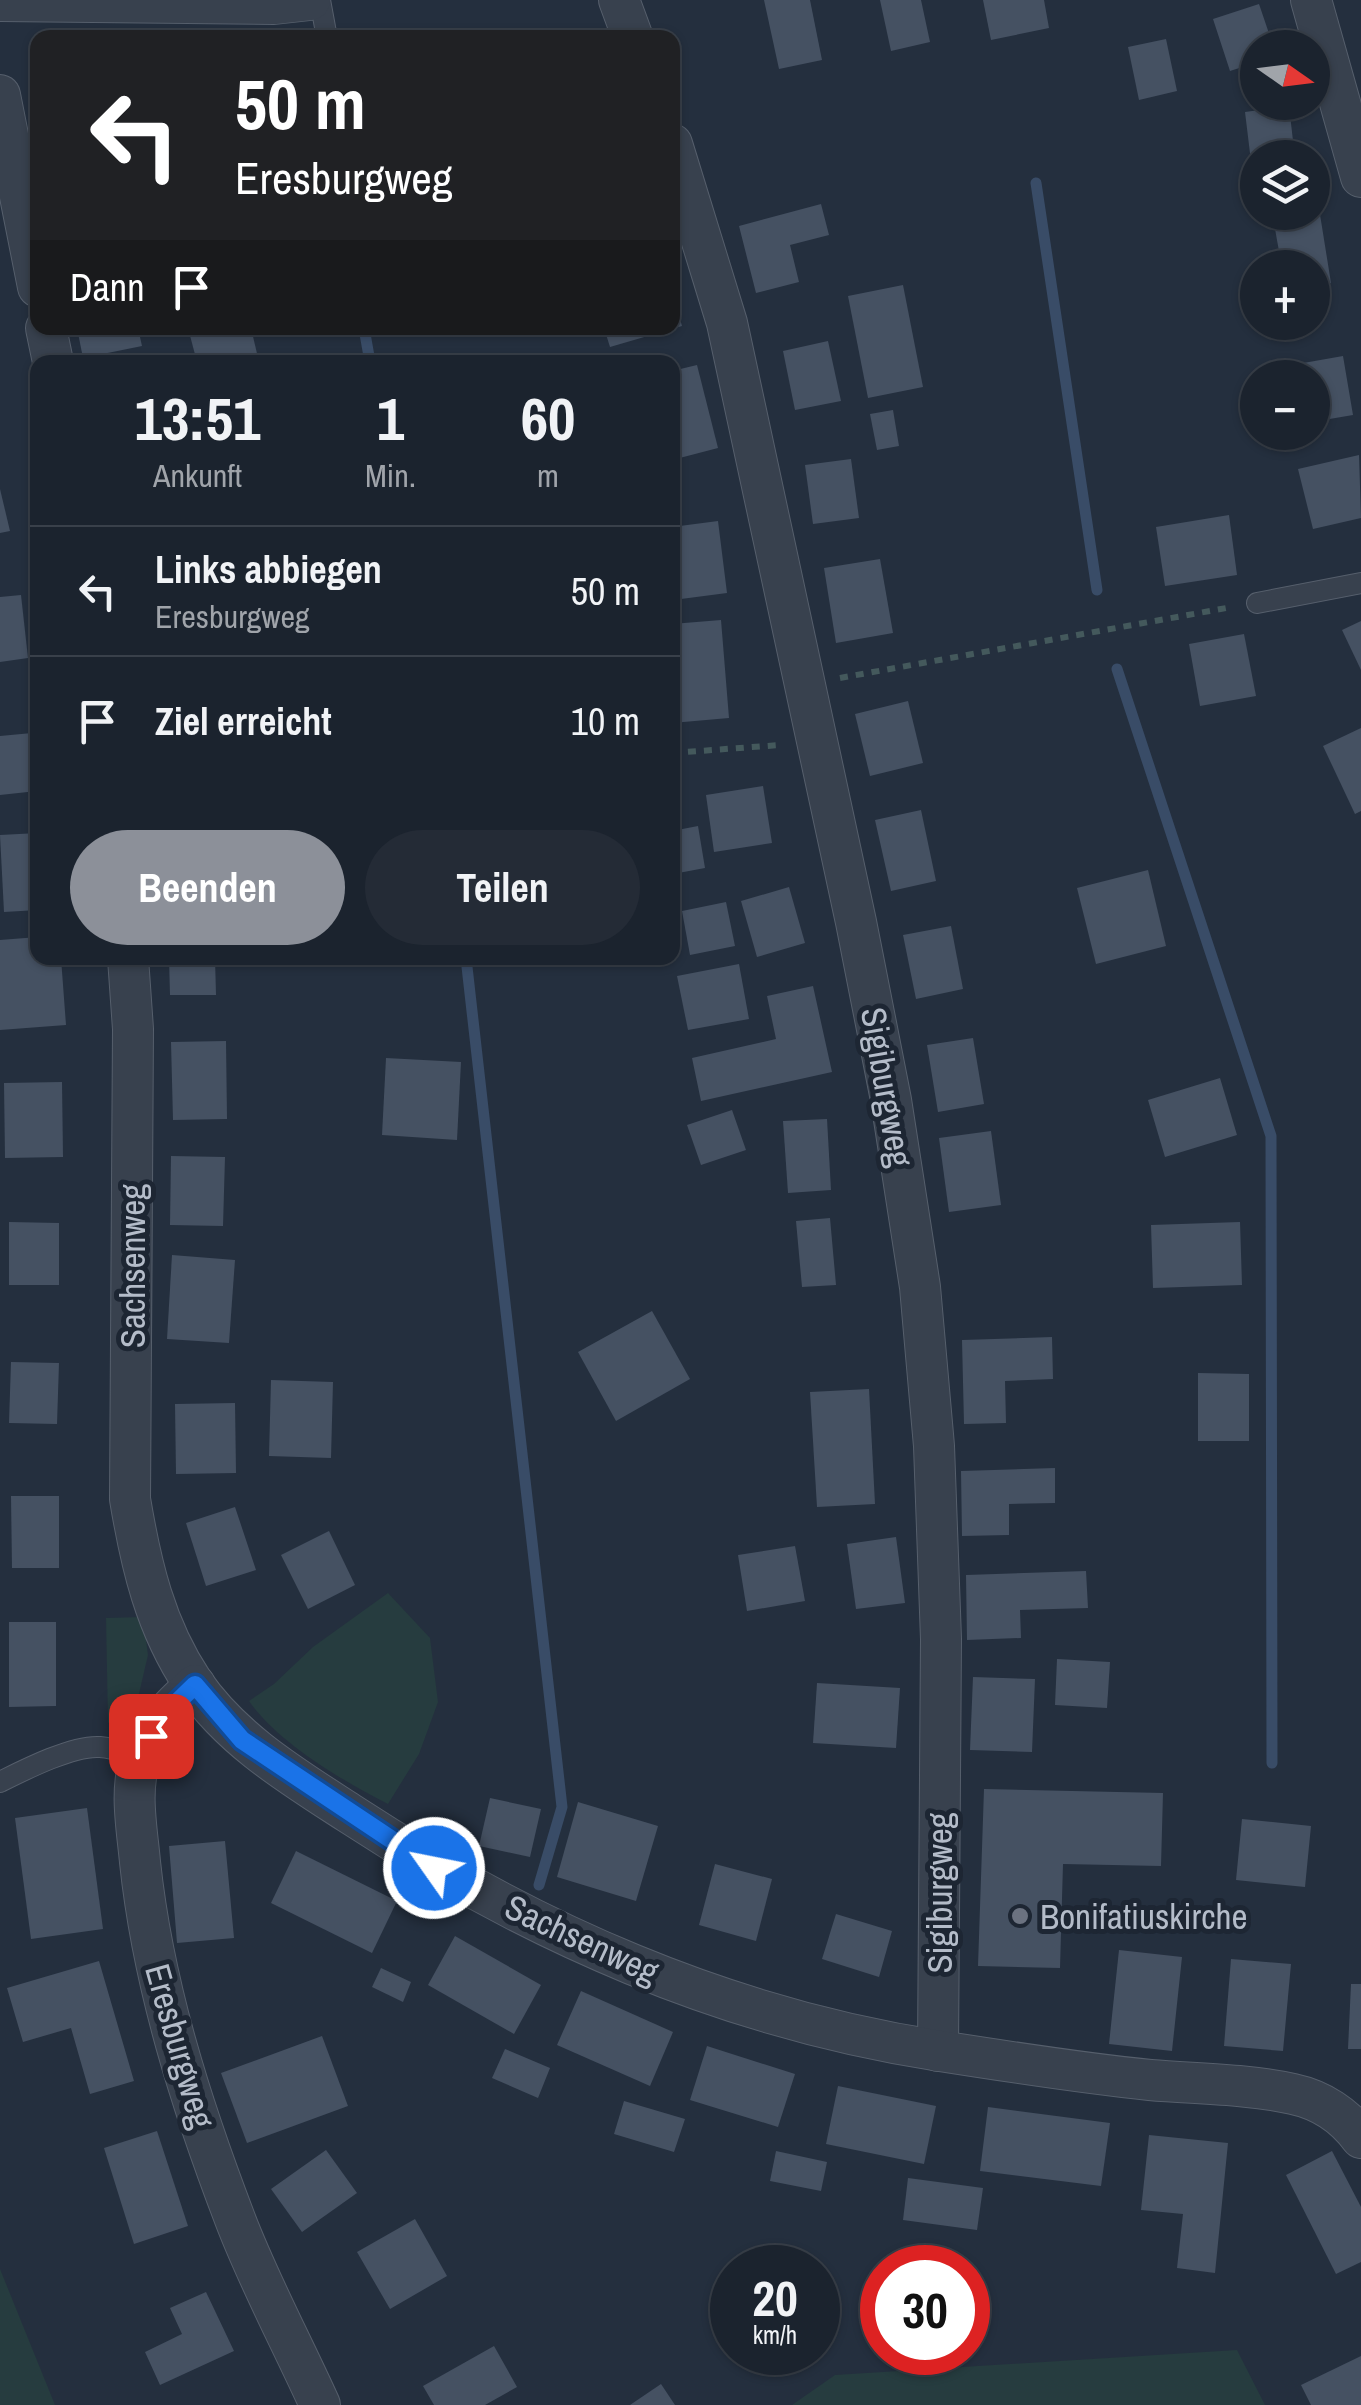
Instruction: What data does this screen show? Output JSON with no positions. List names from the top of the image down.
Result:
{
  "streets": {
    "street": ["Sigiburgweg", "Sachsenweg", "Eresburgweg"]
  },
  "crossings": [
    ["Sigiburgweg", "Sachsenweg"],
    ["Sachsenweg", "Eresburgweg"]
  ],
  "places": ["Bonifatiuskirche"],
  "north": "right",
  "page": {
    "map_buttons": ["+", "−"],
    "turn": ["50 m", "Eresburgweg"],
    "then": "Dann",
    "eta": [
      "13:51",
      "Ankunft",
      "1",
      "Min.",
      "60",
      "m"
    ],
    "list": [
      {
        "name": "Links abbiegen",
        "note": "Eresburgweg",
        "value": "50 m"
      },
      {
        "name": "Ziel erreicht",
        "value": "10 m"
      }
    ],
    "buttons": ["Beenden", "Teilen"],
    "speed": "20 km/h",
    "limit": "30"
  }
}
